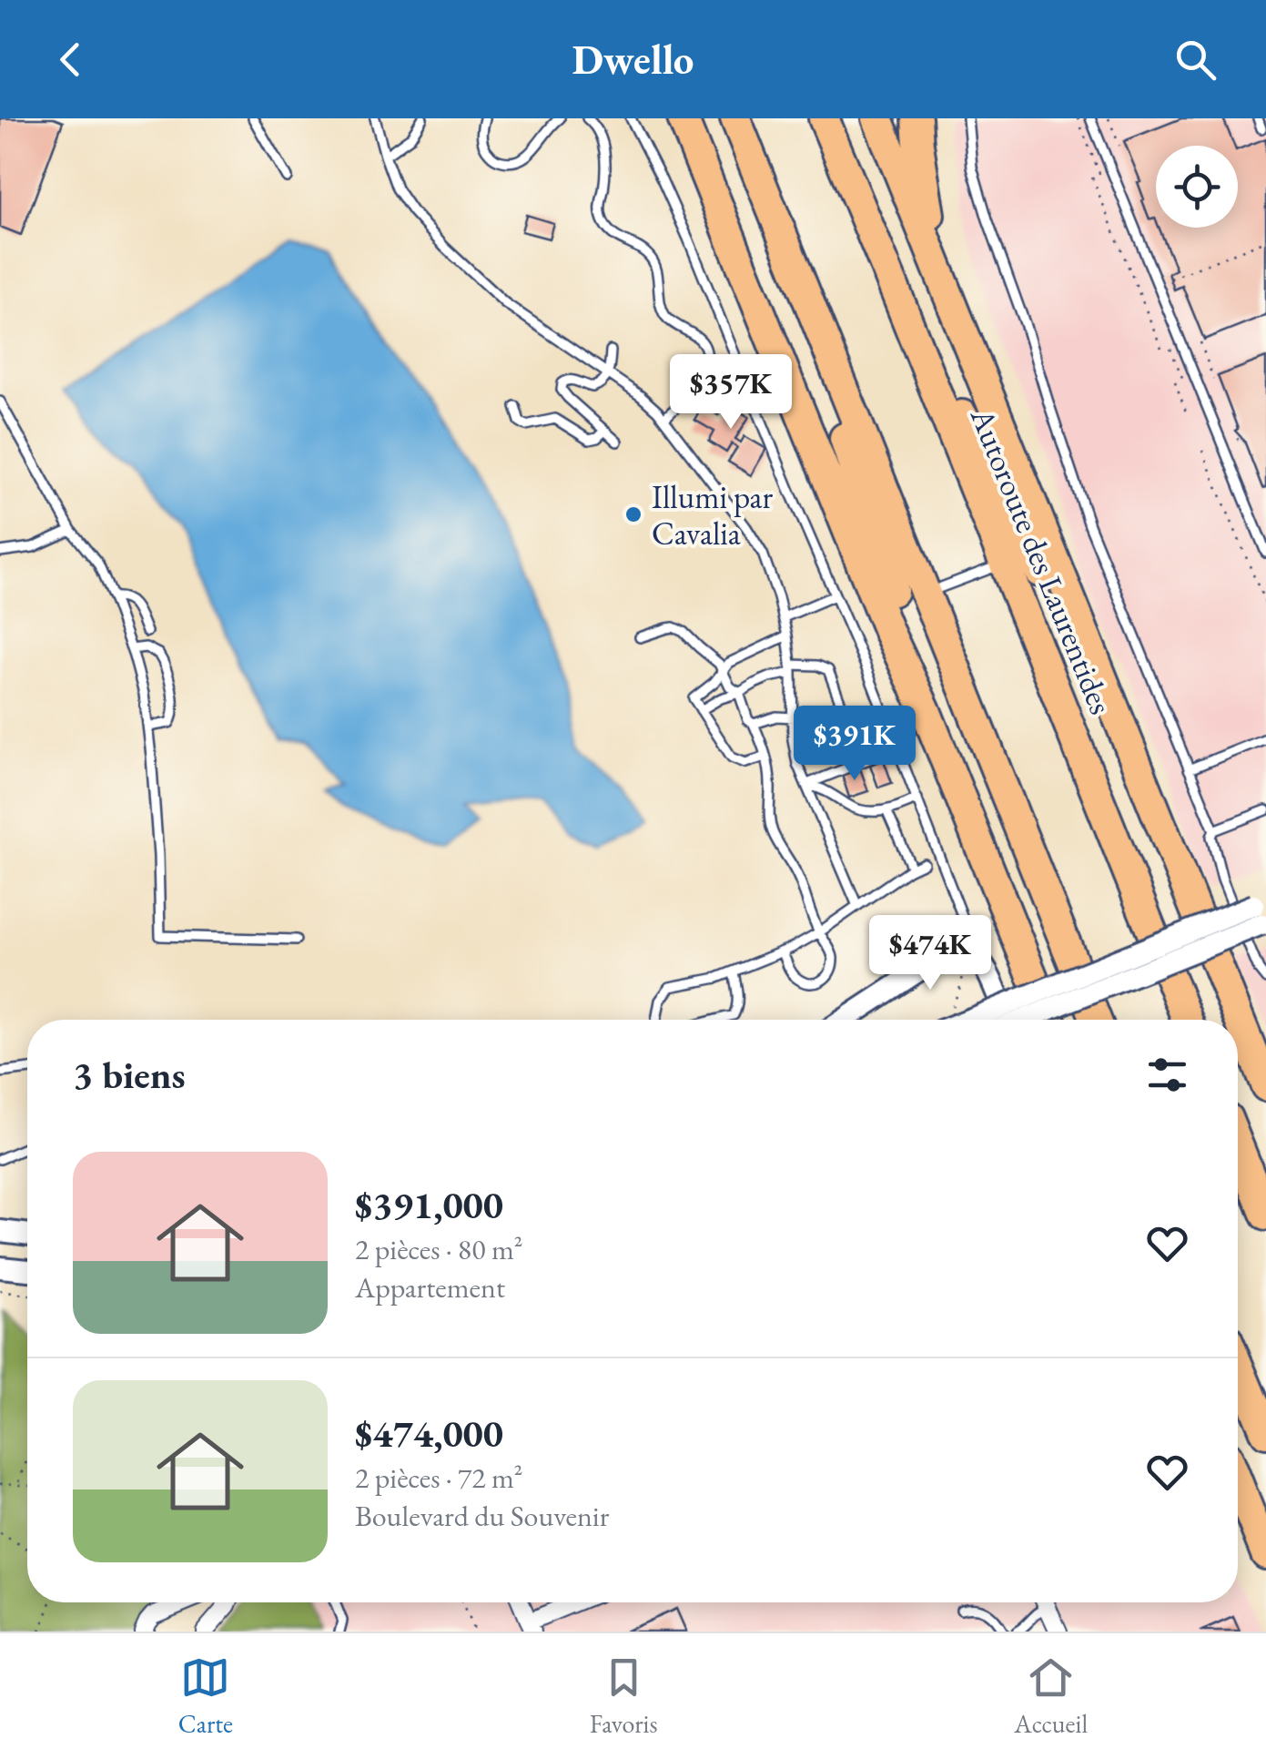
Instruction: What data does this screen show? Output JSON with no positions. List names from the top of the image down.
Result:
{
  "streets": {
    "highway": ["Autoroute des Laurentides"]
  },
  "places": ["Illumi par Cavalia"],
  "page": {
    "header": "Dwello",
    "price": ["$357K", "$391K", "$474K"],
    "heading": "3 biens",
    "list": [
      {
        "name": "$391,000",
        "note": "2 pièces · 80 m² · Appartement"
      },
      {
        "name": "$474,000",
        "note": "2 pièces · 72 m² · Boulevard du Souvenir"
      }
    ],
    "tabs": ["Carte", "Favoris", "Accueil"]
  }
}
